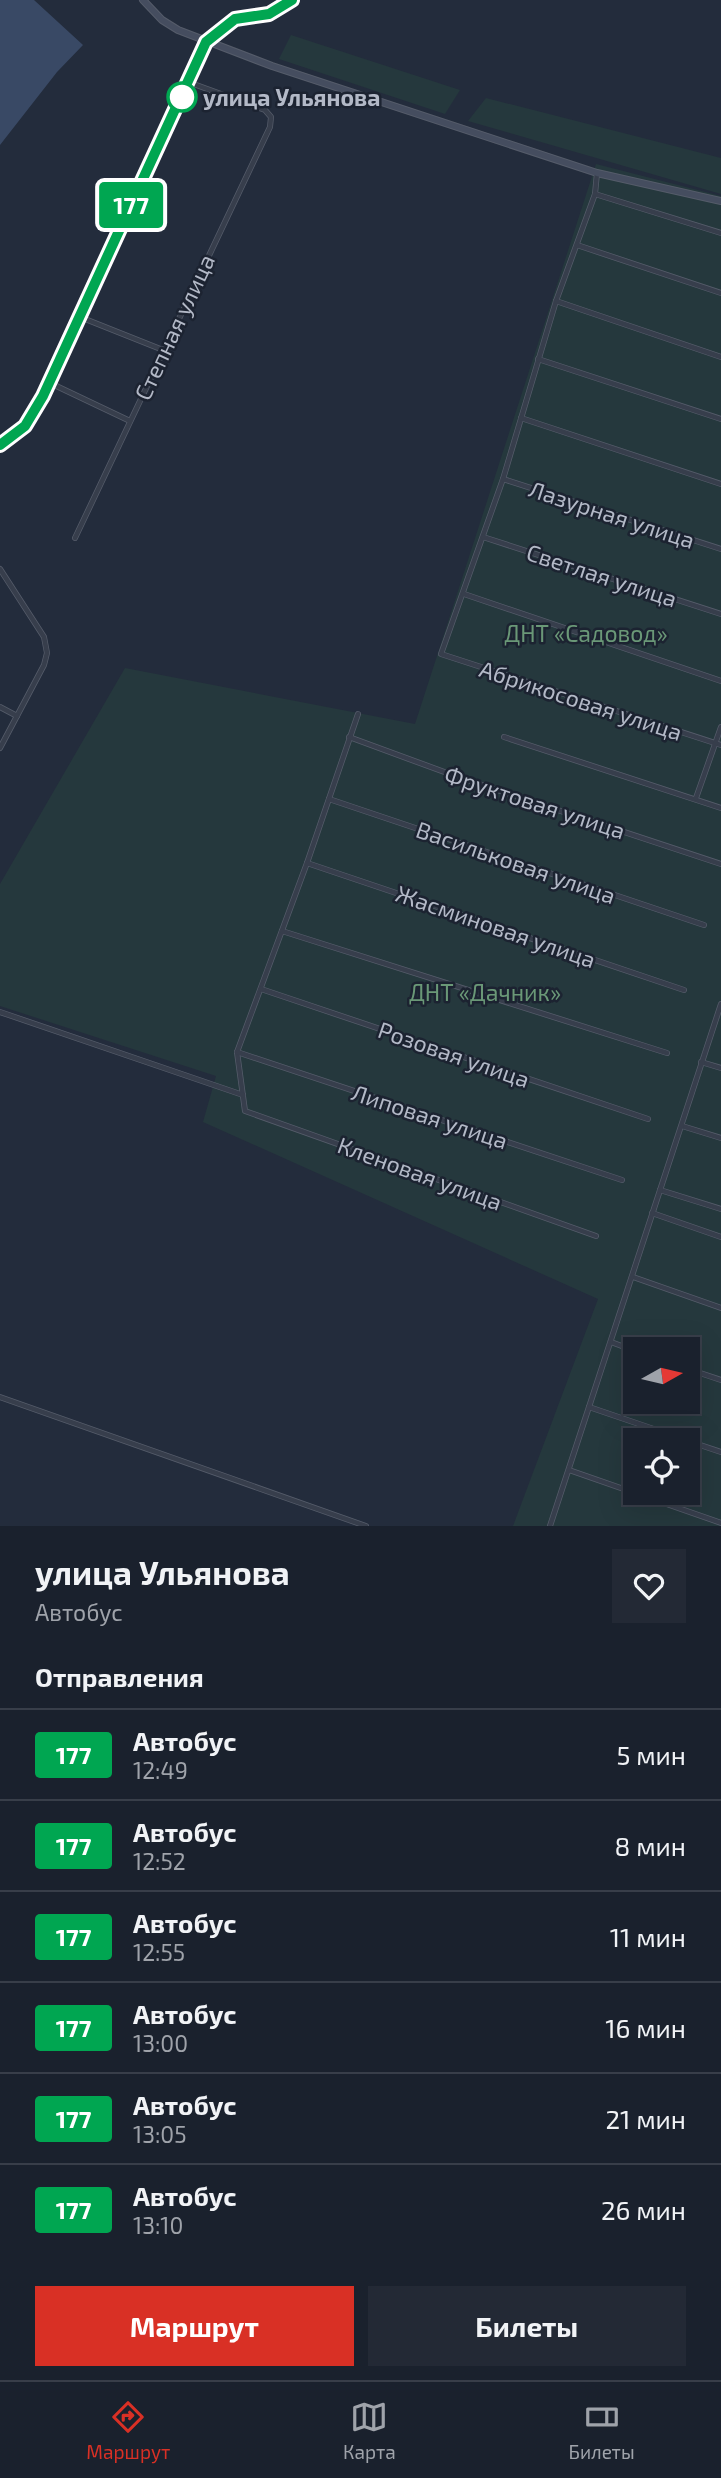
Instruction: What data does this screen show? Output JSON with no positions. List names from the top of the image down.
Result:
{
  "streets": {
    "street": [
      "Степная улица",
      "Лазурная улица",
      "Светлая улица",
      "Абрикосовая улица",
      "Фруктовая улица",
      "Васильковая улица",
      "Жасминовая улица",
      "Розовая улица",
      "Липовая улица",
      "Кленовая улица"
    ]
  },
  "parks": ["ДНТ «Садовод»", "ДНТ «Дачник»"],
  "places": ["улица Ульянова"],
  "lines": ["bus line 177"],
  "north": "right",
  "page": {
    "on_map": "177",
    "heading": [
      ["улица Ульянова", "Автобус"],
      "Отправления"
    ],
    "list": [
      {
        "mark": "177",
        "name": "Автобус",
        "note": "12:49",
        "value": "5 мин"
      },
      {
        "mark": "177",
        "name": "Автобус",
        "note": "12:52",
        "value": "8 мин"
      },
      {
        "mark": "177",
        "name": "Автобус",
        "note": "12:55",
        "value": "11 мин"
      },
      {
        "mark": "177",
        "name": "Автобус",
        "note": "13:00",
        "value": "16 мин"
      },
      {
        "mark": "177",
        "name": "Автобус",
        "note": "13:05",
        "value": "21 мин"
      },
      {
        "mark": "177",
        "name": "Автобус",
        "note": "13:10",
        "value": "26 мин"
      }
    ],
    "buttons": ["Маршрут", "Билеты"],
    "tabs": ["Маршрут", "Карта", "Билеты"]
  }
}
